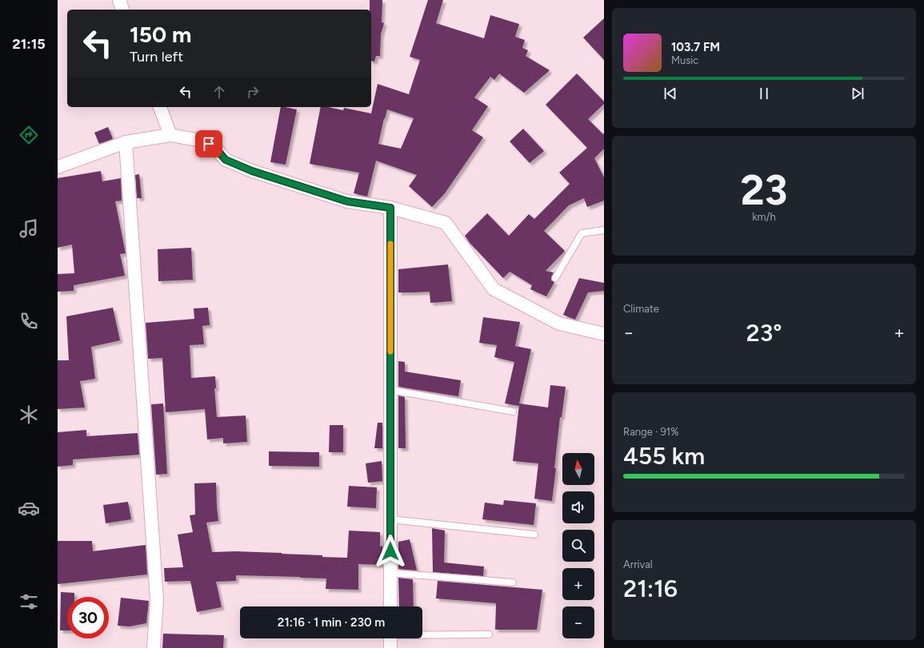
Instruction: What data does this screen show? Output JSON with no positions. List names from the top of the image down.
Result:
{
  "north": "top",
  "page": {
    "tabs": "21:15",
    "turn": ["150 m", "Turn left"],
    "song": ["103.7 FM", "Music"],
    "tile": [
      ["23", "km/h"],
      "Climate",
      ["Range · 91%", "455 km"],
      ["Arrival", "21:16"]
    ],
    "heat": ["−", "23°", "+"],
    "map_buttons": ["+", "−"],
    "limit": "30",
    "trip": "21:16 · 1 min · 230 m"
  }
}
